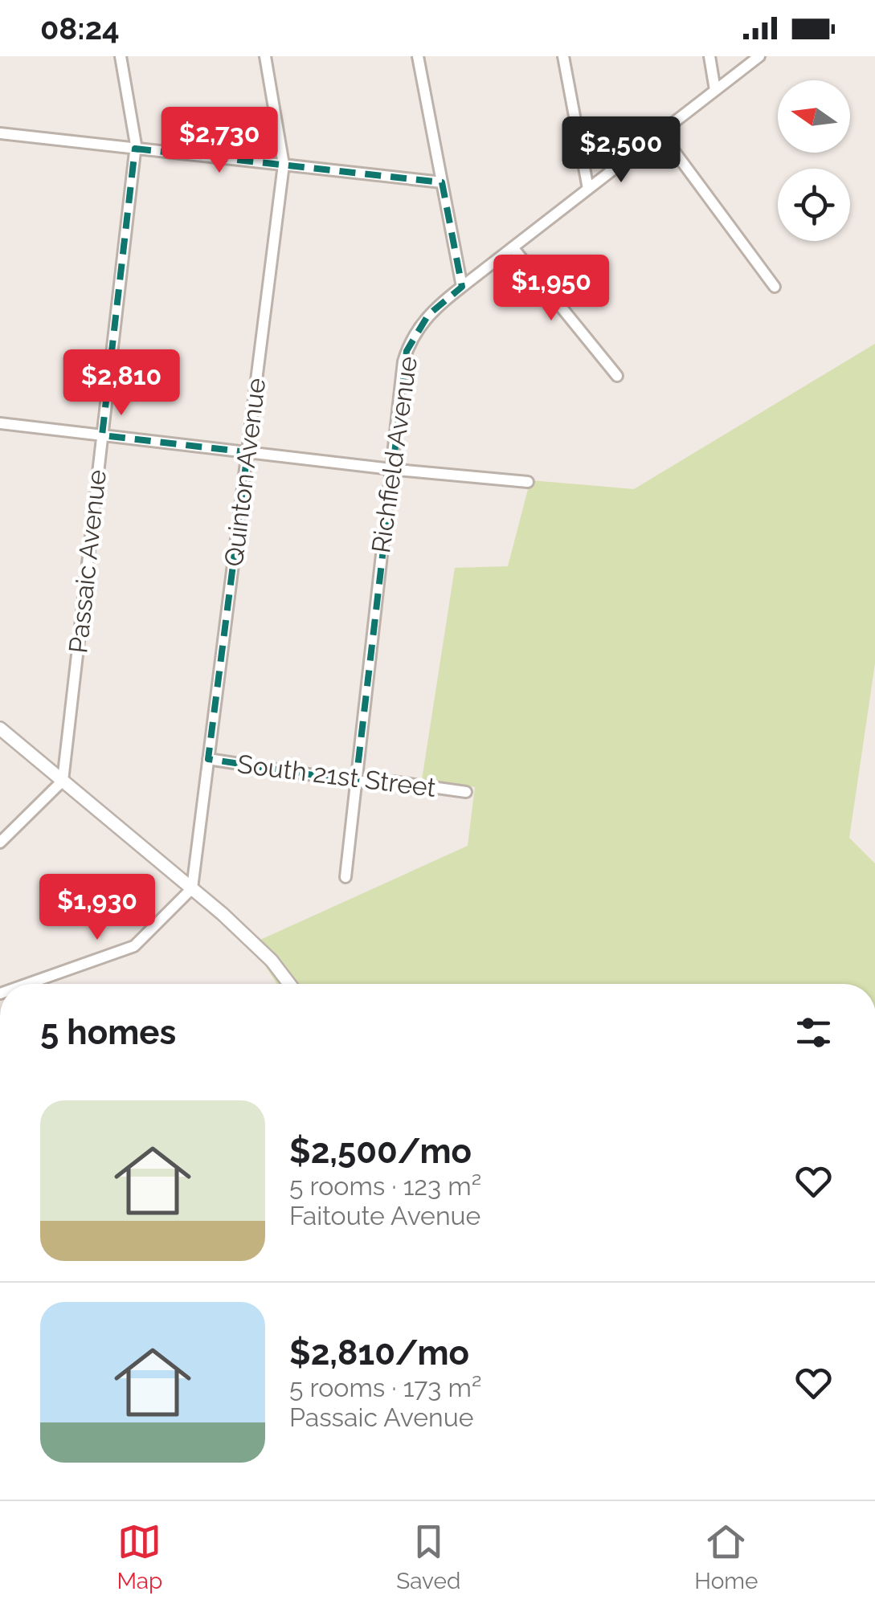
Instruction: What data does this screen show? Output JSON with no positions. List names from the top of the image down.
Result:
{
  "streets": {
    "street": [
      "Richfield Avenue",
      "Quinton Avenue",
      "Passaic Avenue",
      "South 21st Street"
    ]
  },
  "crossings": [
    ["Richfield Avenue", "South 21st Street"],
    ["Quinton Avenue", "South 21st Street"]
  ],
  "north": "left",
  "page": {
    "status": "08:24",
    "price": [
      "$2,730",
      "$2,500",
      "$1,950",
      "$2,810",
      "$1,930"
    ],
    "heading": "5 homes",
    "list": [
      {
        "name": "$2,500/mo",
        "note": "5 rooms · 123 m² · Faitoute Avenue"
      },
      {
        "name": "$2,810/mo",
        "note": "5 rooms · 173 m² · Passaic Avenue"
      }
    ],
    "tabs": ["Map", "Saved", "Home"]
  }
}
